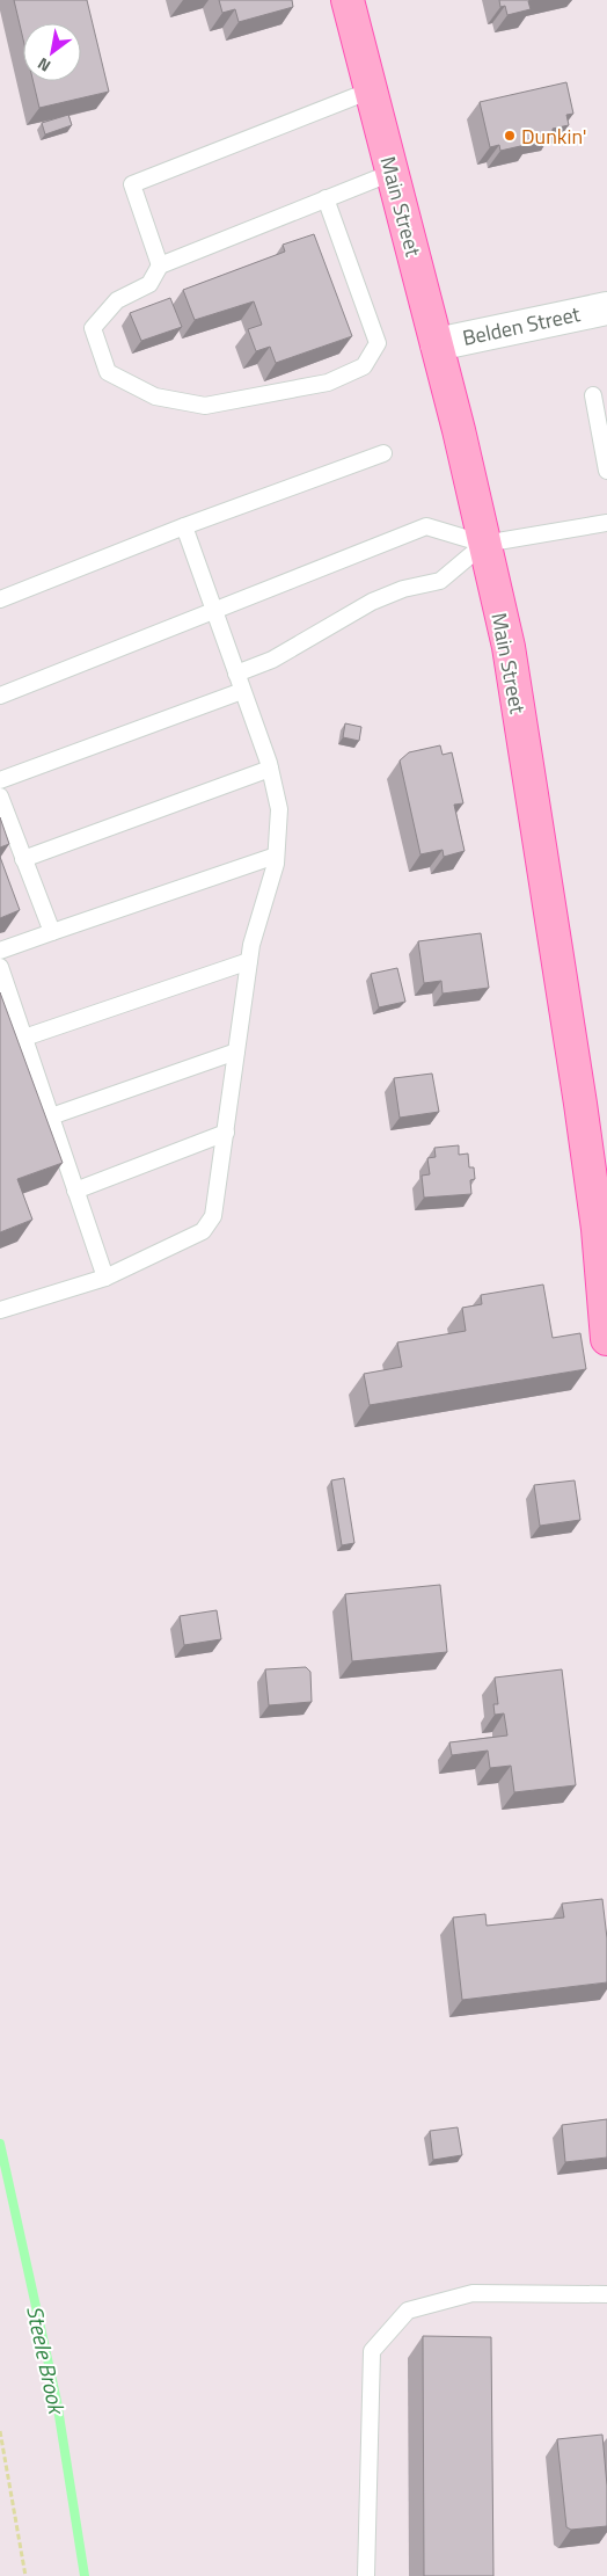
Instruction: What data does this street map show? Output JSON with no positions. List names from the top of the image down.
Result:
{
  "streets": {
    "main road": ["Main Street"],
    "street": ["Belden Street"]
  },
  "crossings": [
    ["Main Street", "Belden Street"]
  ],
  "water": ["Steele Brook"],
  "places": ["Dunkin'"],
  "north": "bottom left"
}
